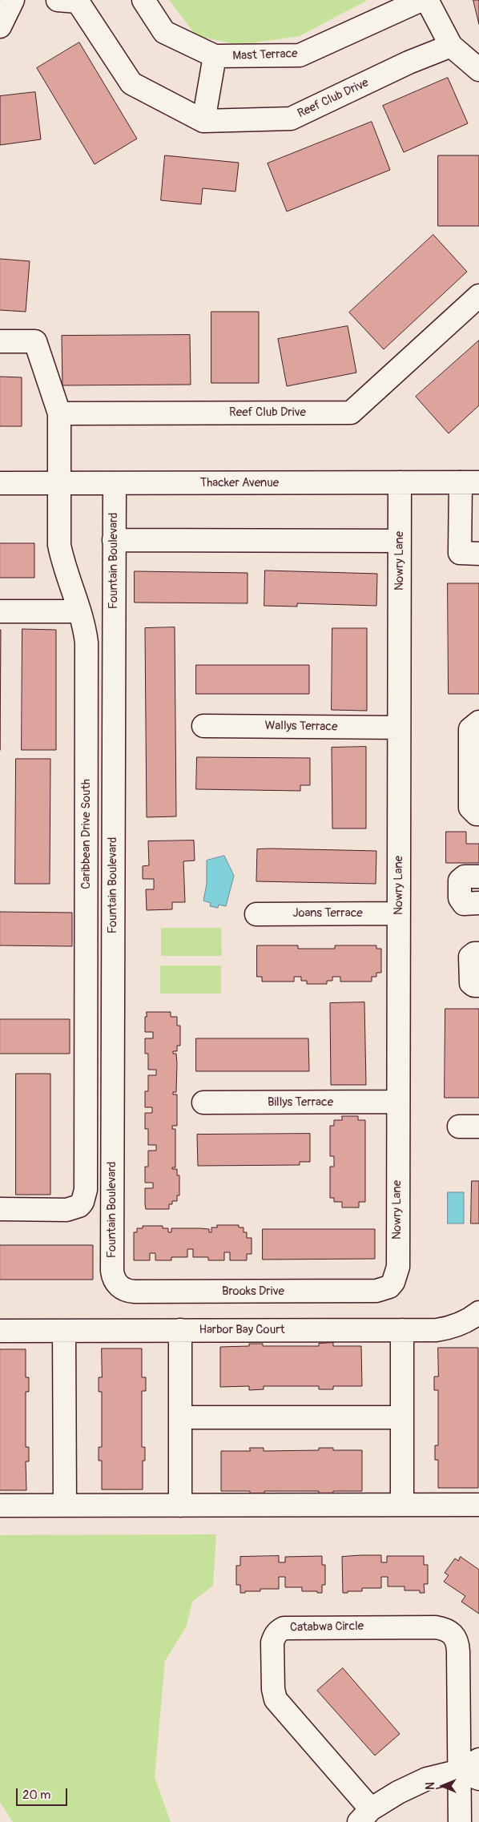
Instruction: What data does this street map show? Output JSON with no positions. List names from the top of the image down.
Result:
{
  "streets": {
    "street": [
      "Mast Terrace",
      "Reef Club Drive",
      "Thacker Avenue",
      "Fountain Boulevard",
      "Nowry Lane",
      "Wallys Terrace",
      "Caribbean Drive South",
      "Joans Terrace",
      "Billys Terrace",
      "Brooks Drive",
      "Harbor Bay Court",
      "Catabwa Circle"
    ]
  },
  "crossings": [
    ["Thacker Avenue", "Fountain Boulevard"],
    ["Thacker Avenue", "Nowry Lane"],
    ["Thacker Avenue", "Caribbean Drive South"],
    ["Fountain Boulevard", "Brooks Drive"],
    ["Nowry Lane", "Wallys Terrace"],
    ["Nowry Lane", "Joans Terrace"],
    ["Nowry Lane", "Billys Terrace"],
    ["Nowry Lane", "Brooks Drive"]
  ],
  "scale_bar": "20 m",
  "north": "left"
}
